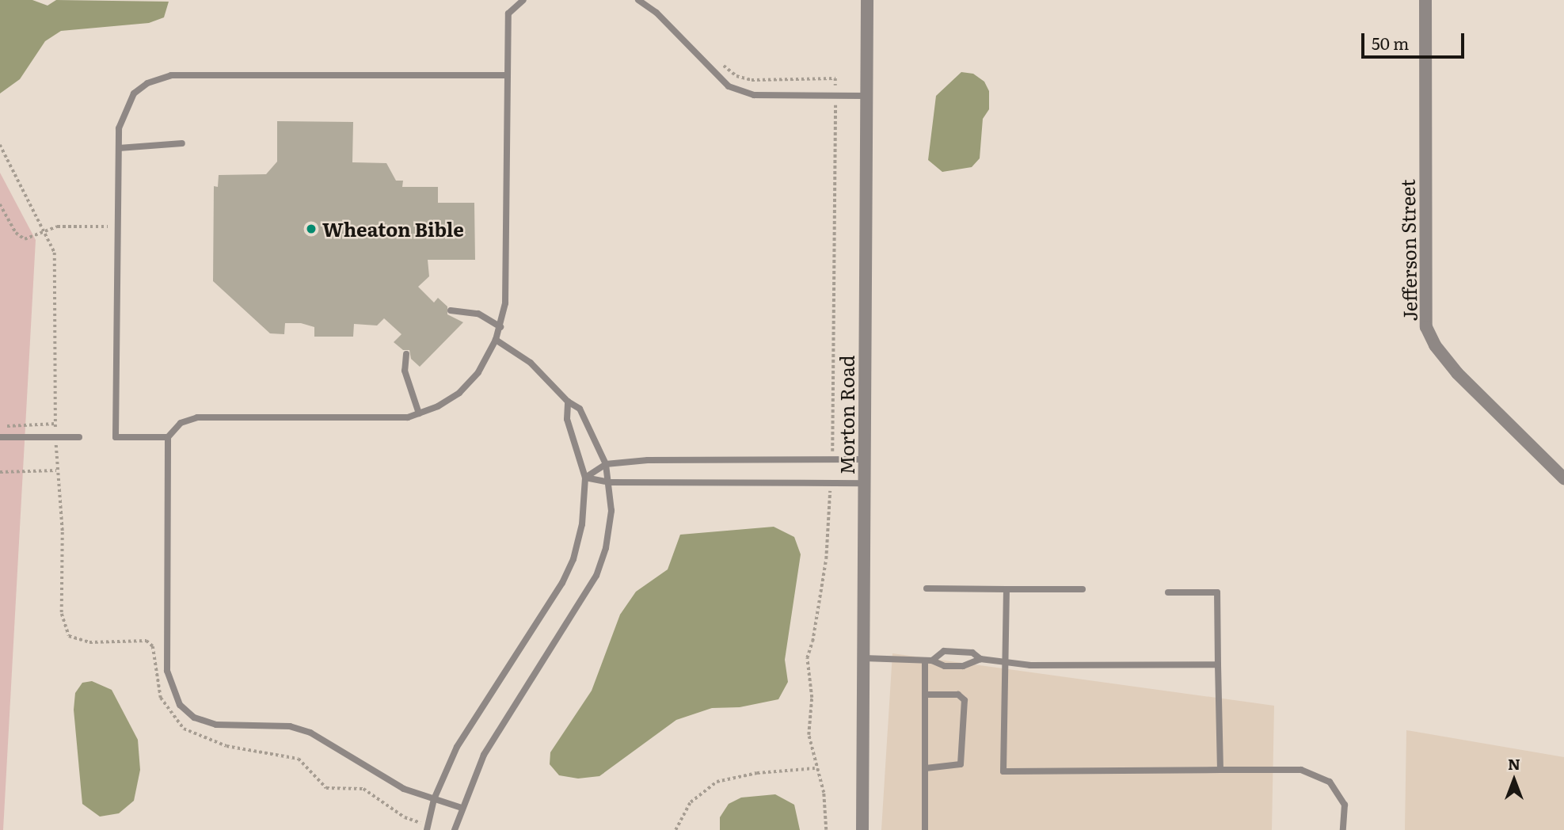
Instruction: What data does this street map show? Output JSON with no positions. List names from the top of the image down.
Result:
{
  "streets": {
    "street": ["Jefferson Street", "Morton Road"]
  },
  "places": ["Wheaton Bible"],
  "scale_bar": "50 m",
  "north": "top"
}
